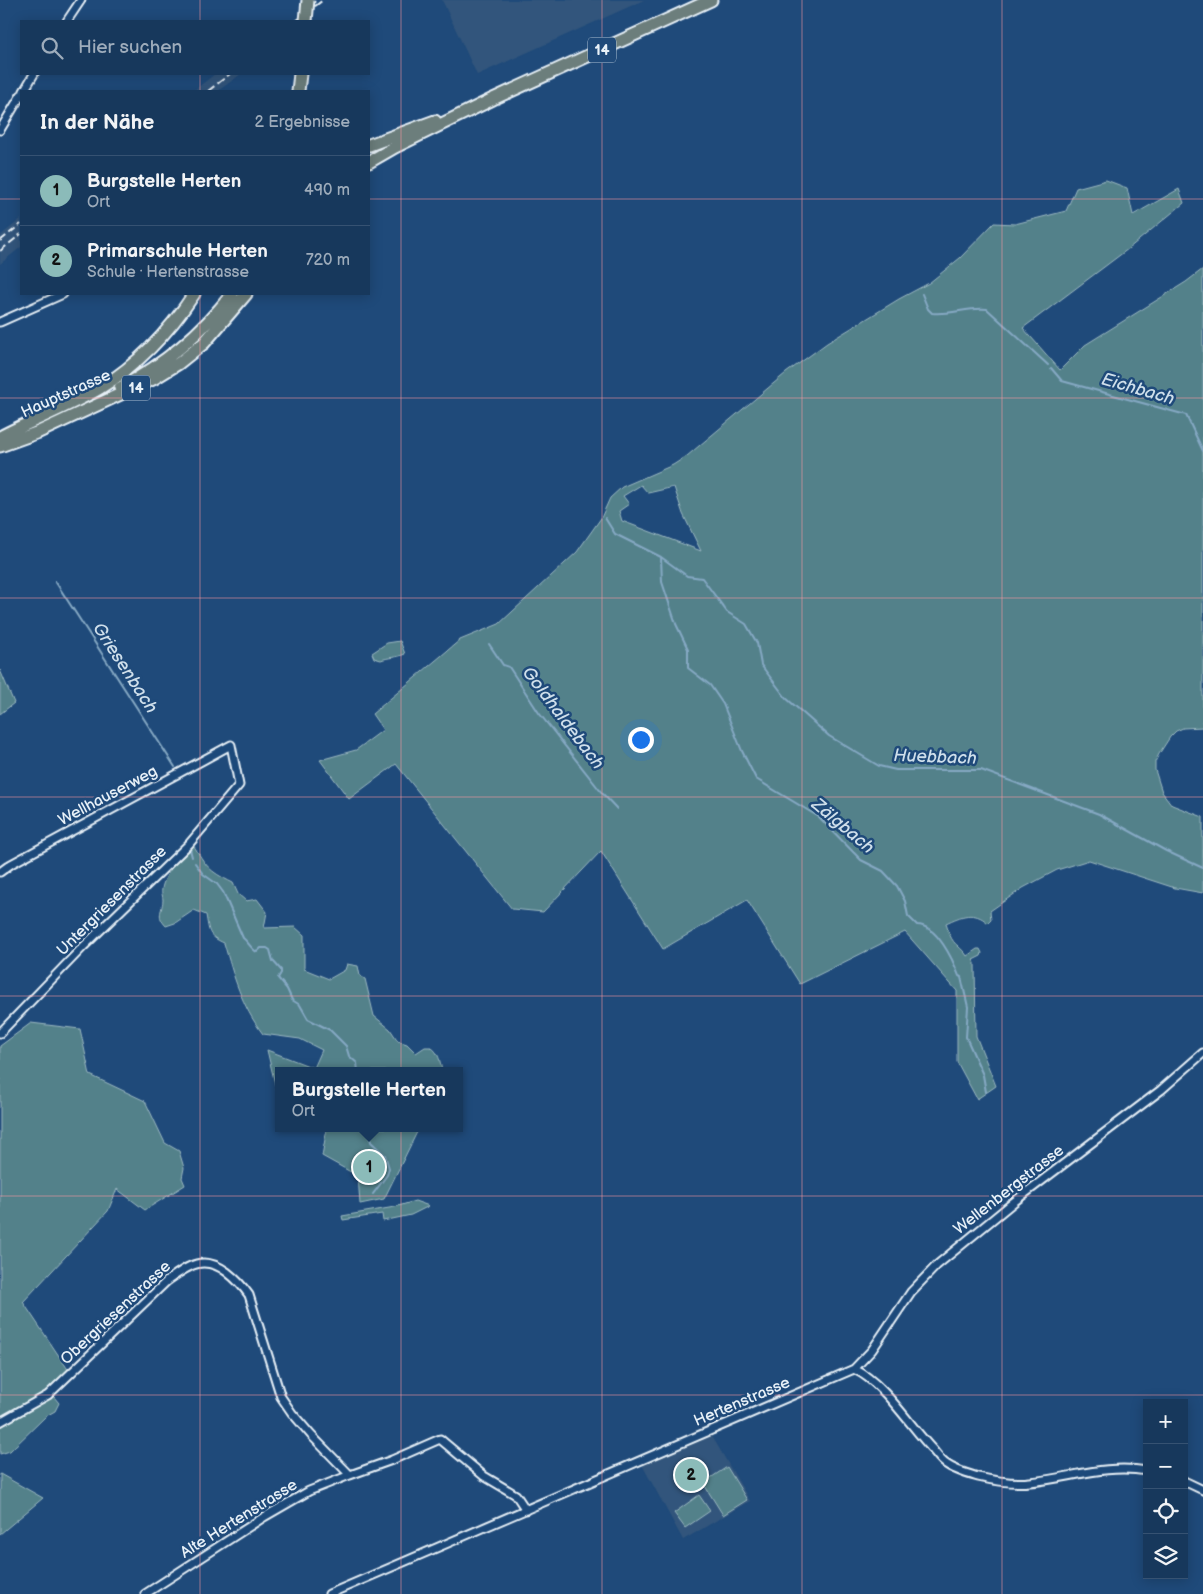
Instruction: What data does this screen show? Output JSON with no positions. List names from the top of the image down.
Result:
{
  "streets": {
    "main road": ["14", "Hauptstrasse"],
    "street": [
      "Wellhauserweg",
      "Untergriesenstrasse",
      "Wellenbergstrasse",
      "Obergriesenstrasse",
      "Hertenstrasse",
      "Alte Hertenstrasse"
    ]
  },
  "crossings": [
    ["Wellhauserweg", "Untergriesenstrasse"],
    ["Wellenbergstrasse", "Hertenstrasse"],
    ["Obergriesenstrasse", "Alte Hertenstrasse"]
  ],
  "water": [
    "Eichbach",
    "Griesenbach",
    "Goldhaldebach",
    "Huebbach",
    "Zälgbach"
  ],
  "page": {
    "search": "Hier suchen",
    "heading": ["In der Nähe", "2 Ergebnisse"],
    "list": [
      {
        "mark": "1",
        "name": "Burgstelle Herten",
        "note": "Ort",
        "value": "490 m"
      },
      {
        "mark": "2",
        "name": "Primarschule Herten",
        "note": "Schule · Hertenstrasse",
        "value": "720 m"
      }
    ],
    "popup": ["Burgstelle Herten", "Ort"],
    "pins": ["1", "2"],
    "map_buttons": ["+", "−"]
  }
}
